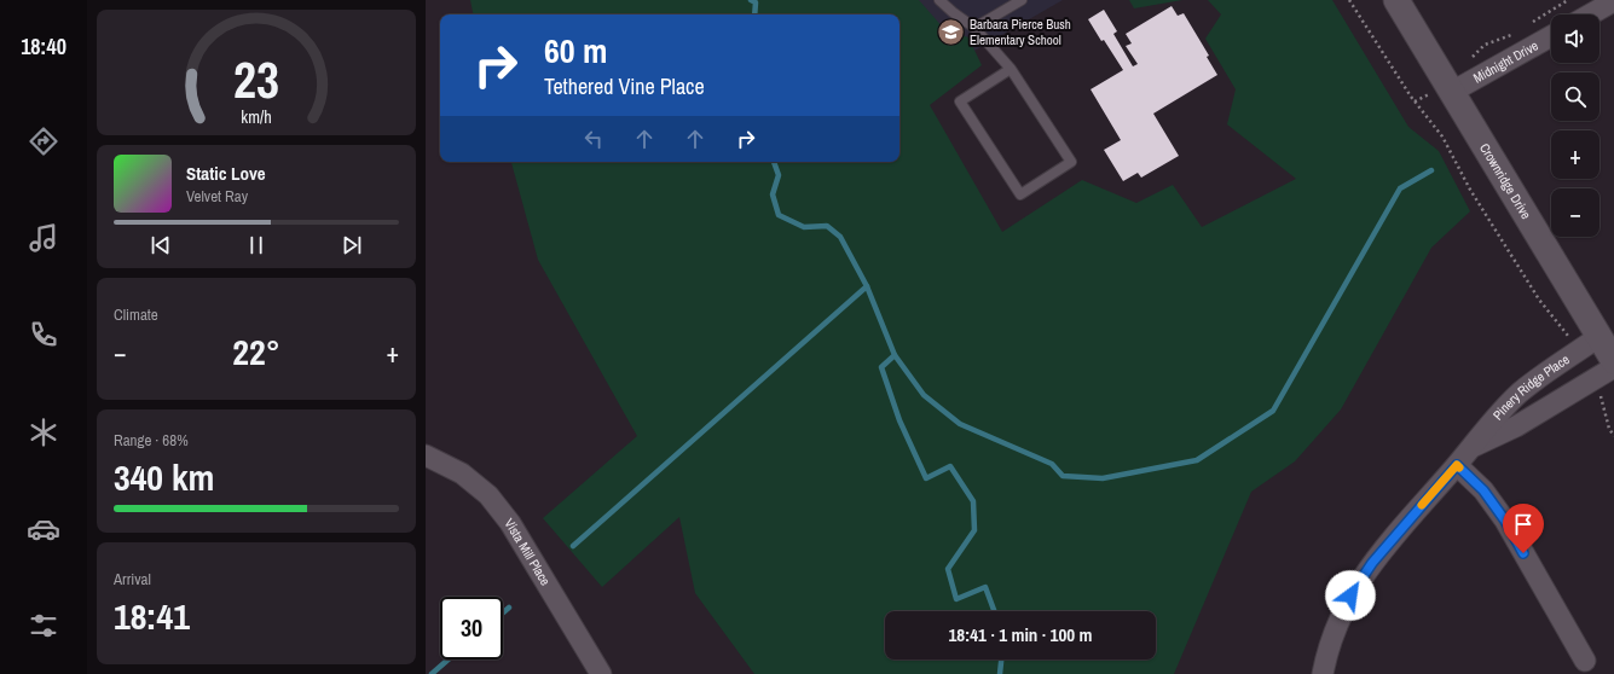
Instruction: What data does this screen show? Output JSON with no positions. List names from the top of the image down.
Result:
{
  "streets": {
    "street": [
      "Midnight Drive",
      "Crownridge Drive",
      "Pinery Ridge Place",
      "Vista Mill Place"
    ]
  },
  "crossings": [
    ["Midnight Drive", "Crownridge Drive"],
    ["Crownridge Drive", "Pinery Ridge Place"]
  ],
  "places": {
    "school or university": ["Barbara Pierce Bush Elementary School"]
  },
  "page": {
    "tabs": "18:40",
    "map_buttons": ["+", "−"],
    "turn": ["60 m", "Tethered Vine Place"],
    "song": ["Static Love", "Velvet Ray"],
    "tile": [
      "Climate",
      ["Range · 68%", "340 km"],
      ["Arrival", "18:41"]
    ],
    "heat": ["−", "22°", "+"],
    "limit": "30",
    "trip": "18:41 · 1 min · 100 m",
    "gauge": ["23", "km/h"]
  }
}
